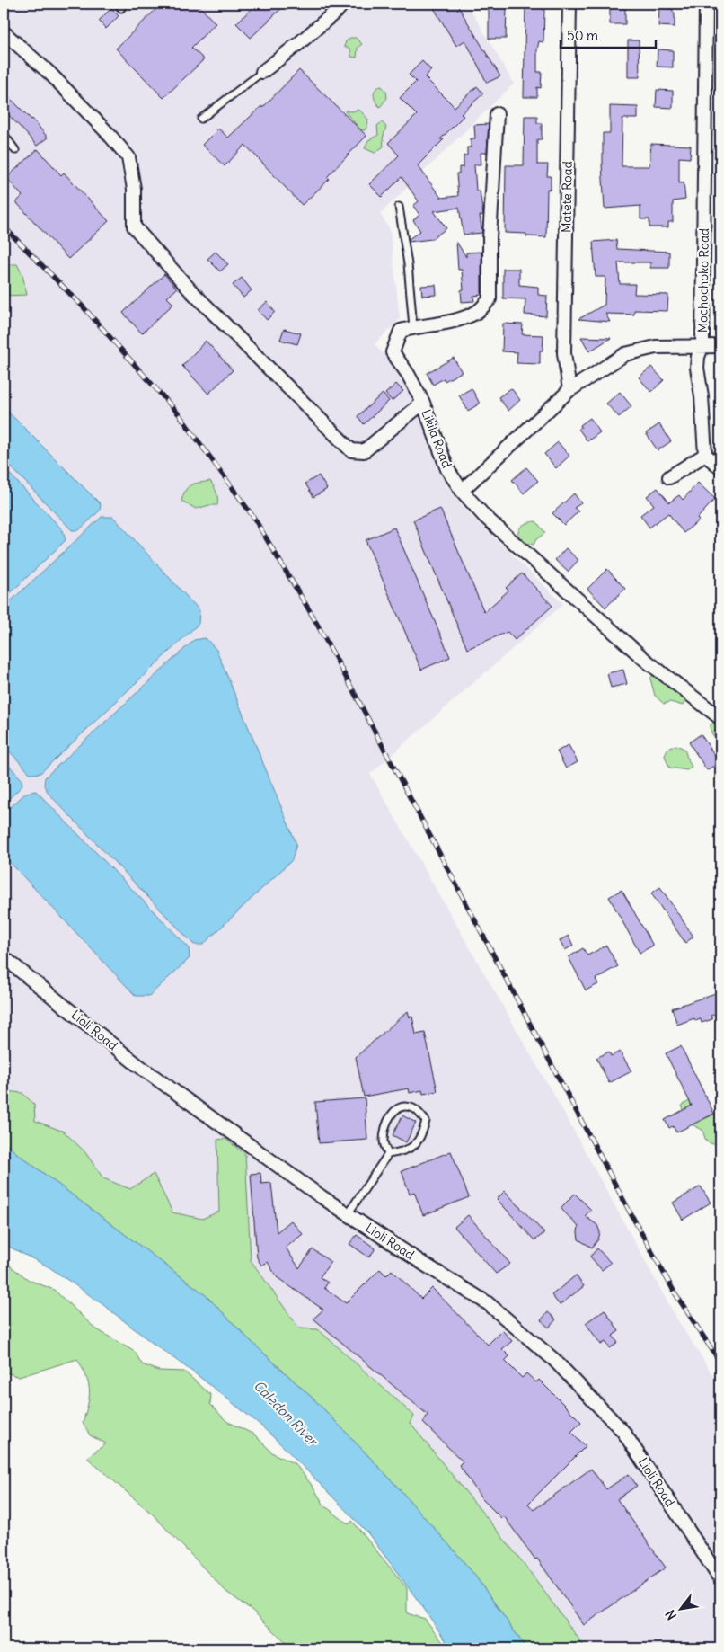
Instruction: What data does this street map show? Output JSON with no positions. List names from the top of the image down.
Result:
{
  "streets": {
    "street": [
      "Matete Road",
      "Mochochoko Road",
      "Likila Road",
      "Lioli Road"
    ]
  },
  "water": ["Caledon River"],
  "scale_bar": "50 m",
  "north": "bottom left"
}
